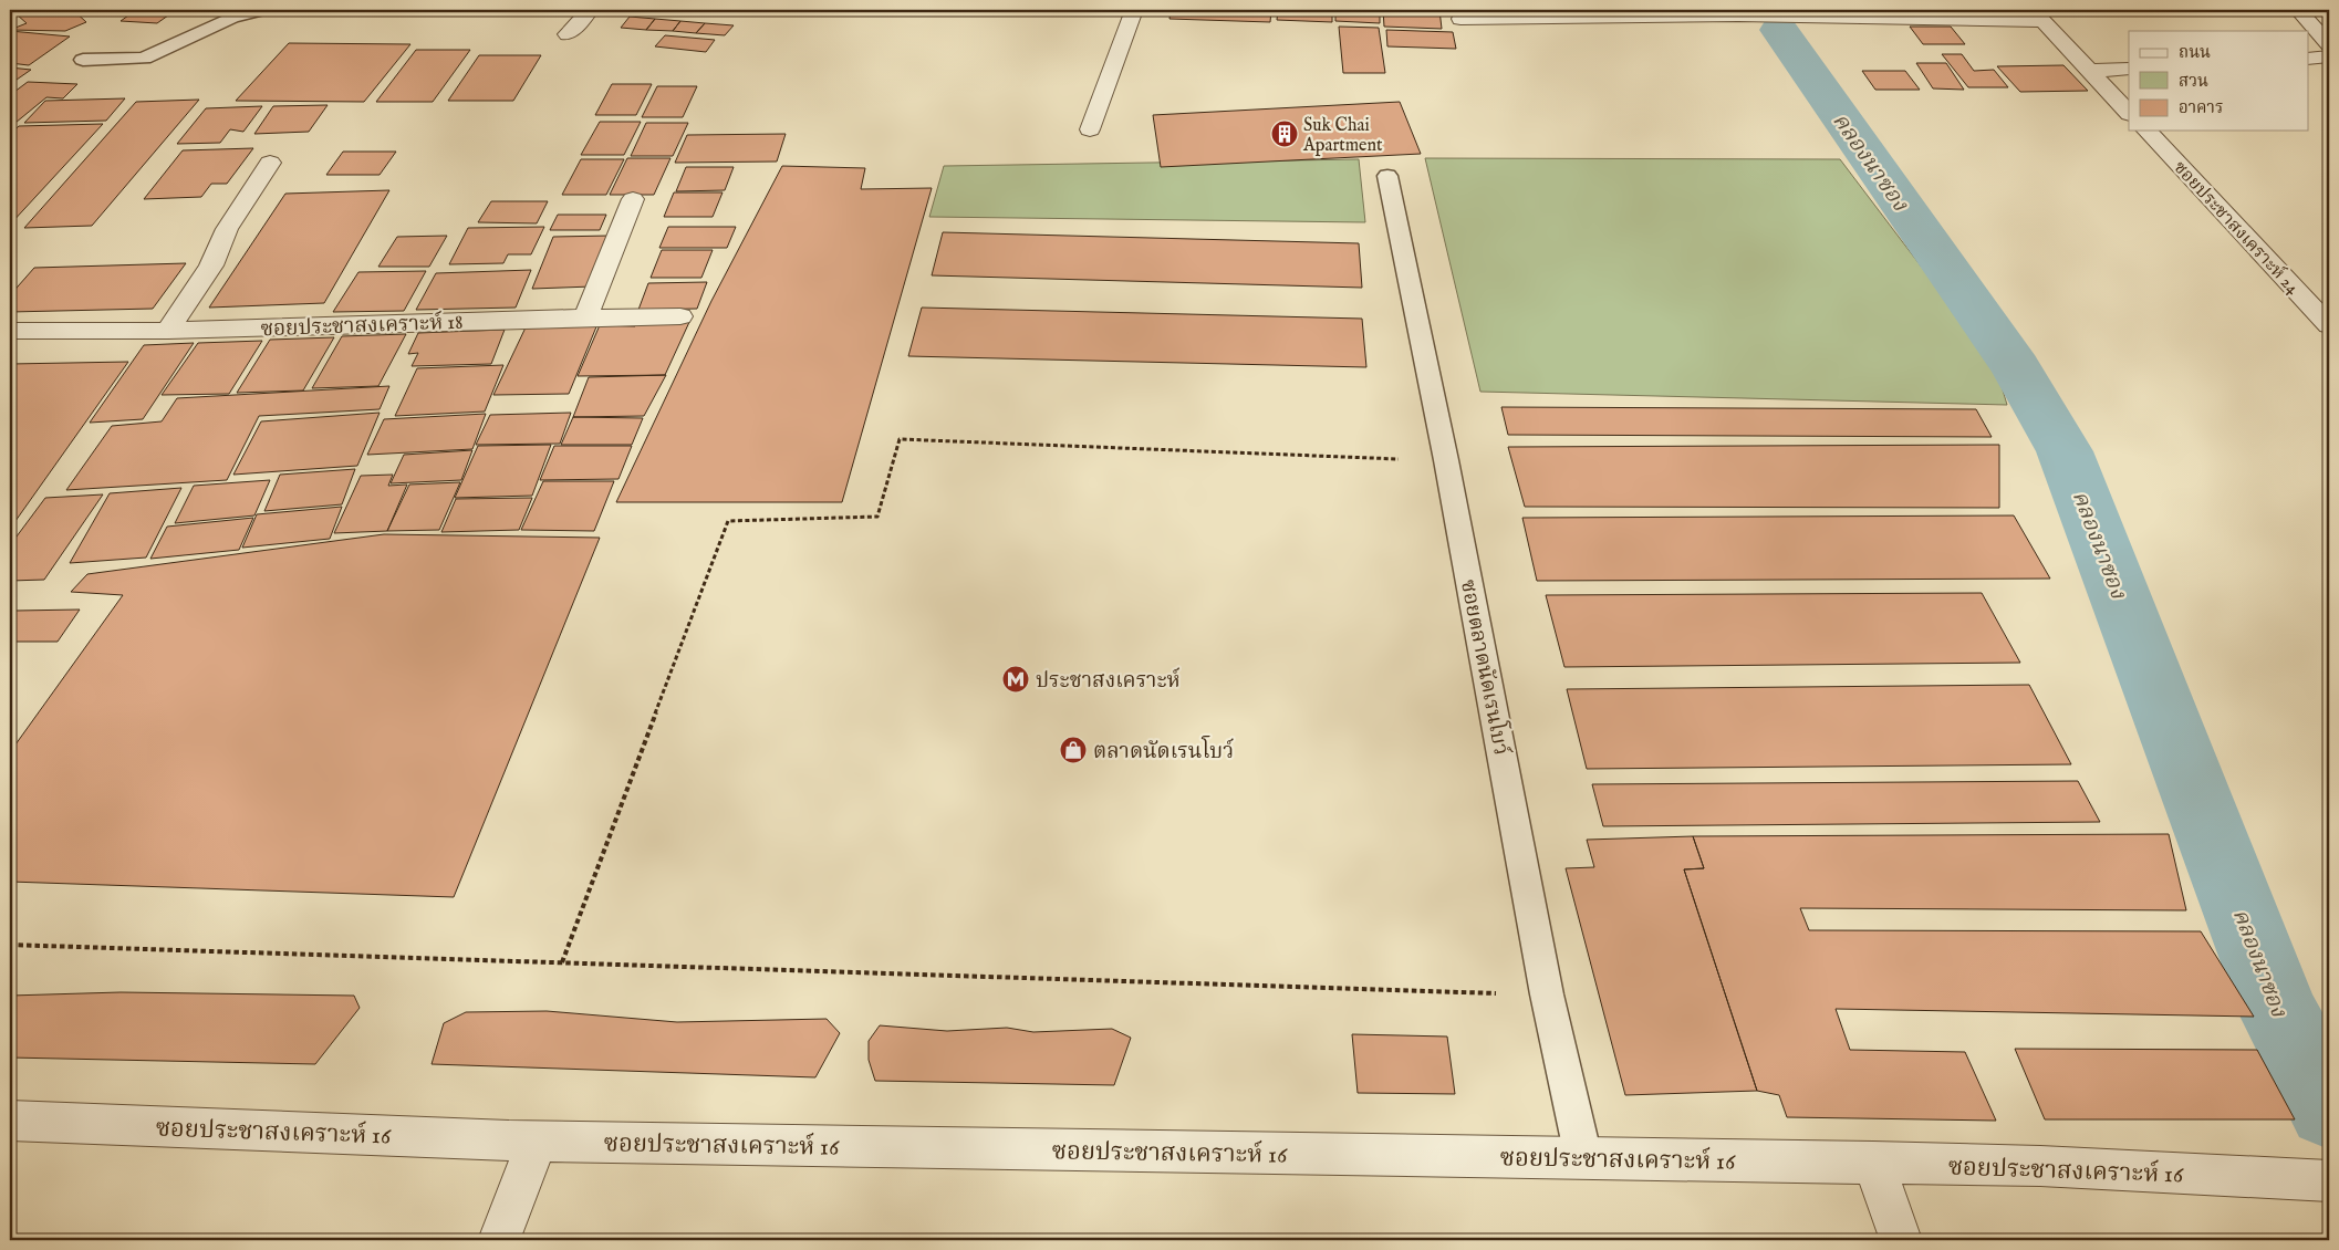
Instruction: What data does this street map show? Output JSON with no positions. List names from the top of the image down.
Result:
{
  "streets": {
    "street": ["ซอยประชาสงเคราะห์ 24", "ซอยประชาสงเคราะห์ 18", "ซอยประชาสงเคราะห์ 16"],
    "lane": ["ซอยตลาดนัดเรนโบว์"]
  },
  "crossings": [
    ["ซอยตลาดนัดเรนโบว์", "ซอยประชาสงเคราะห์ 16"]
  ],
  "water": ["คลองนาซอง"],
  "places": {
    "building": ["Suk Chai Apartment"],
    "metro station": ["ประชาสงเคราะห์"],
    "shop": ["ตลาดนัดเรนโบว์"]
  },
  "legend": ["ถนน", "สวน", "อาคาร"]
}
